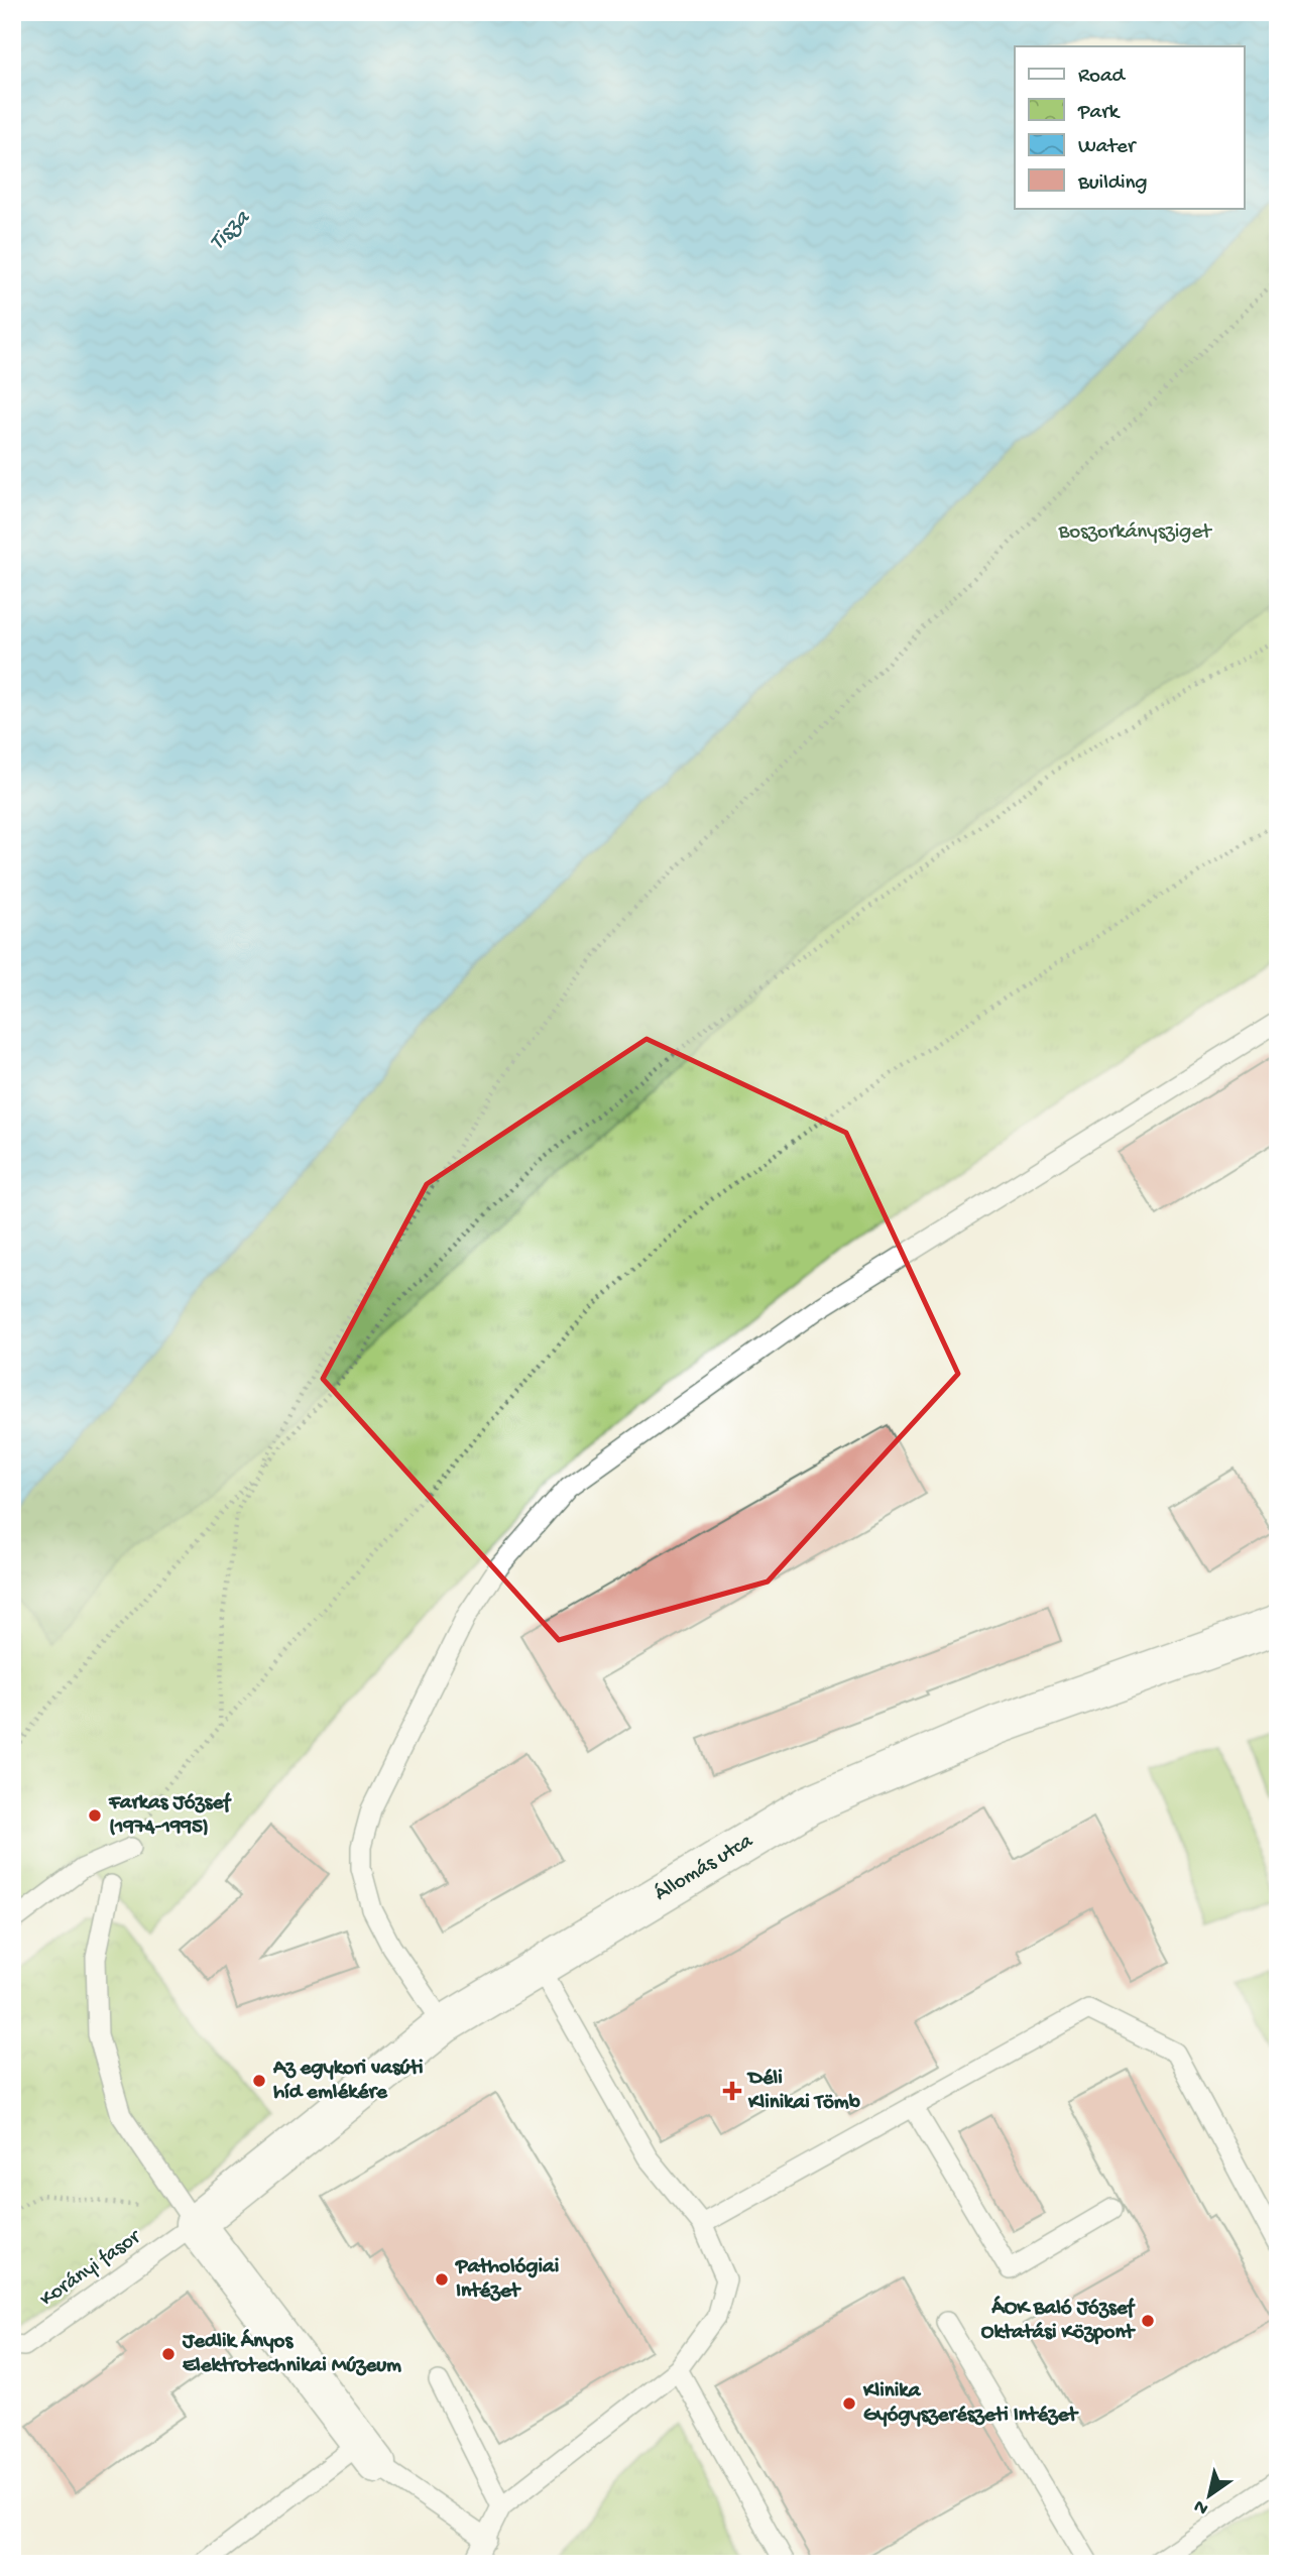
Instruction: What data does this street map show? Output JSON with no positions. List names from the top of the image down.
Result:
{
  "streets": {
    "street": ["Állomás utca"],
    "lane": ["Korányi fasor"]
  },
  "crossings": [
    ["Állomás utca", "Korányi fasor"]
  ],
  "water": ["Tisza"],
  "parks": ["Boszorkánysziget"],
  "places": {
    "other": [
      "Farkas József (1974-1995)",
      "Az egykori vasúti híd emlékére",
      "Pathológiai Intézet",
      "ÁOK Baló József Oktatási Központ",
      "Jedlik Ányos Elektrotechnikai Múzeum",
      "Klinika Gyógyszerészeti Intézet"
    ],
    "health": ["Déli Klinikai Tömb"]
  },
  "legend": [
    "Road",
    "Park",
    "Water",
    "Building"
  ],
  "north": "bottom left"
}
